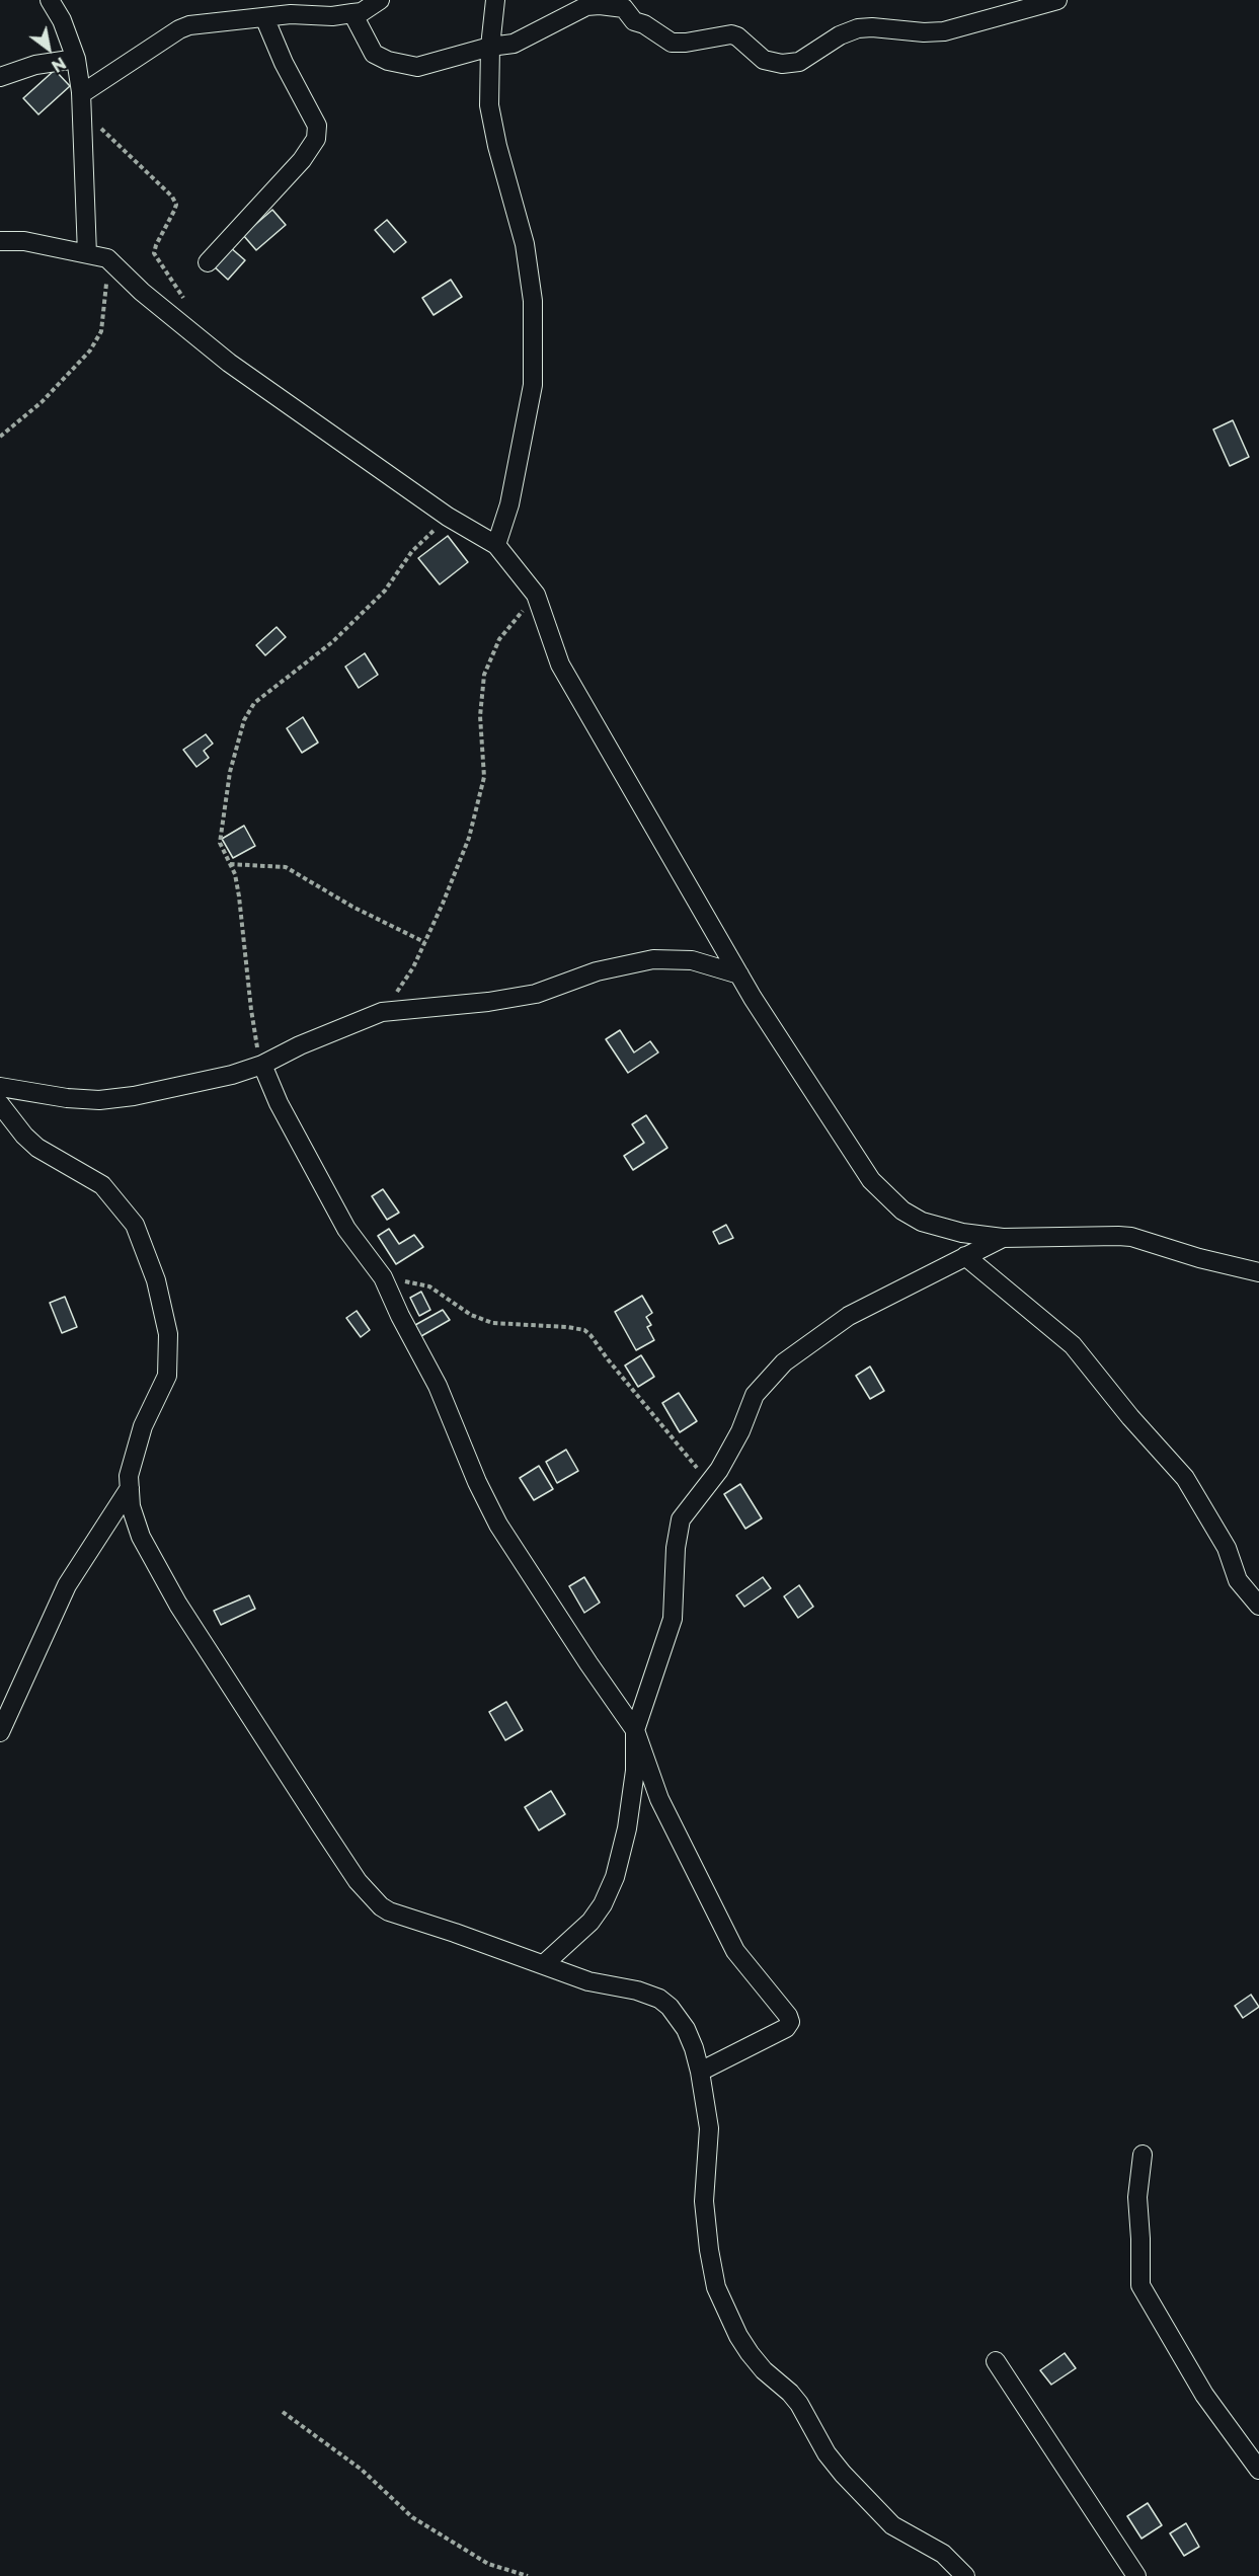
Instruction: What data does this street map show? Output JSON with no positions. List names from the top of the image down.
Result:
{
  "north": "bottom right"
}
